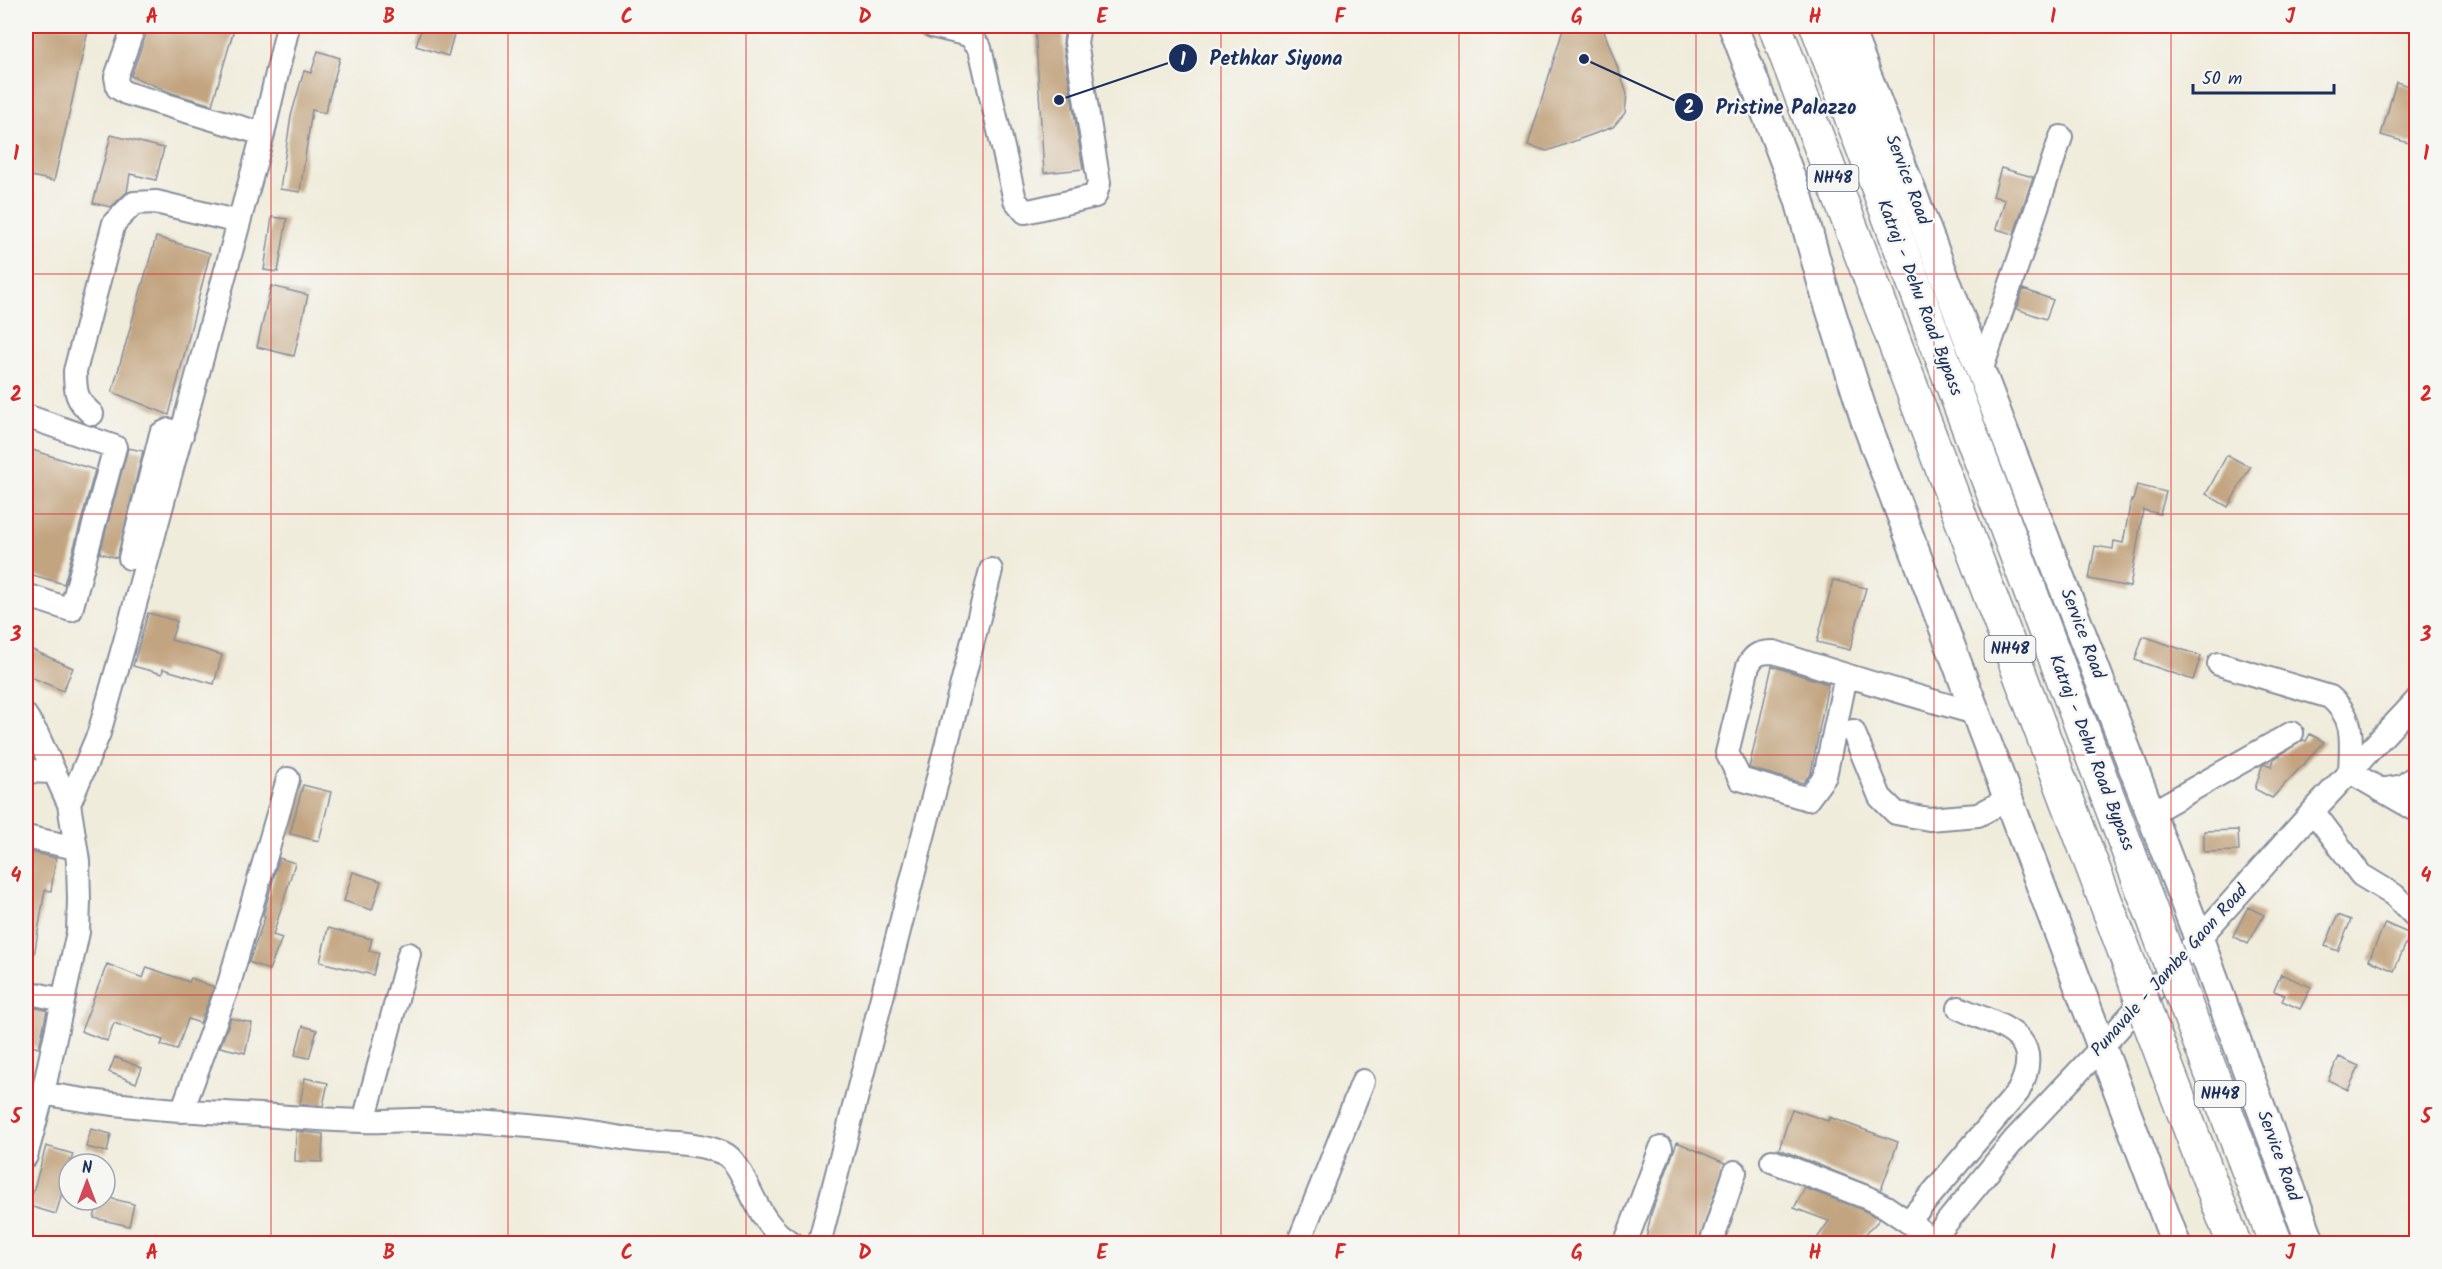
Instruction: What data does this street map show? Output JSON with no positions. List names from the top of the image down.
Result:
{
  "streets": {
    "highway": ["NH48", "Katraj - Dehu Road Bypass"],
    "main road": ["Service Road"],
    "street": ["Punavale - Jambe Gaon Road"]
  },
  "crossings": [
    ["Service Road", "Punavale - Jambe Gaon Road"]
  ],
  "places": ["Pristine Palazzo", "Pethkar Siyona"],
  "scale_bar": "50 m",
  "north": "top",
  "grid": {
    "columns": [
      "A",
      "B",
      "C",
      "D",
      "E",
      "F",
      "G",
      "H",
      "I",
      "J"
    ],
    "rows": [
      "1",
      "2",
      "3",
      "4",
      "5"
    ]
  }
}
